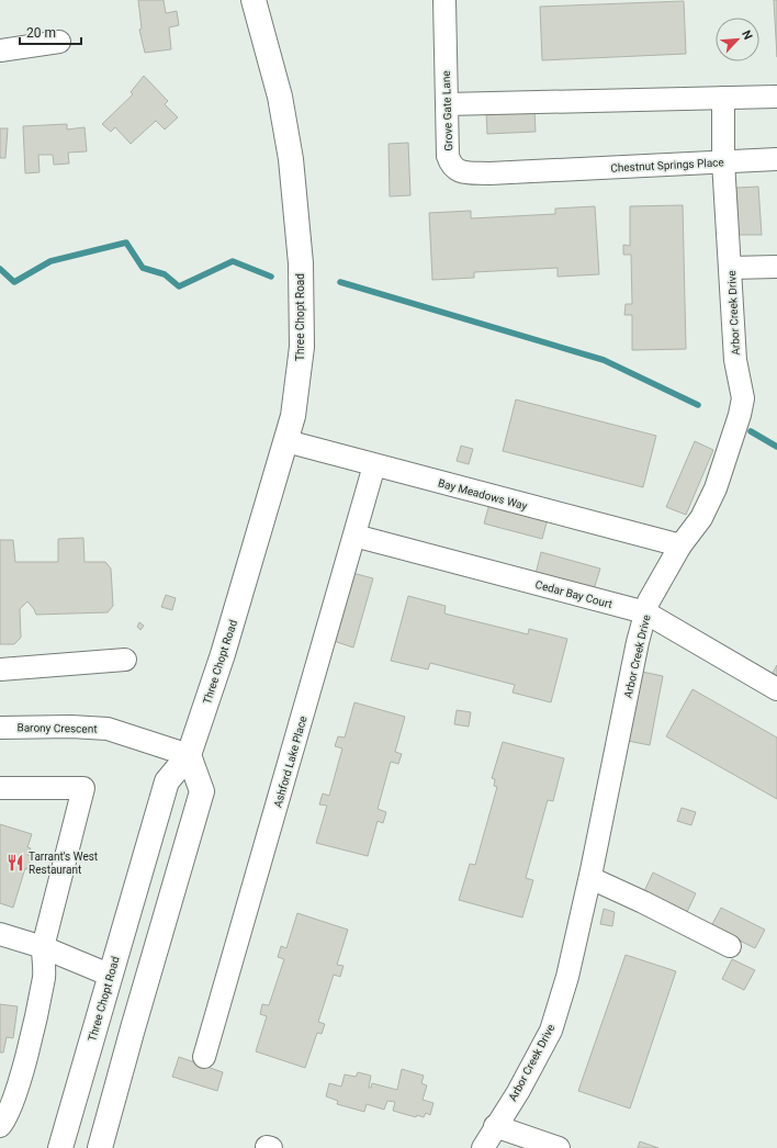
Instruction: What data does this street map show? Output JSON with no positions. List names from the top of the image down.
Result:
{
  "streets": {
    "main road": ["Three Chopt Road"],
    "street": [
      "Grove Gate Lane",
      "Chestnut Springs Place",
      "Arbor Creek Drive",
      "Bay Meadows Way",
      "Cedar Bay Court",
      "Barony Crescent",
      "Ashford Lake Place"
    ]
  },
  "crossings": [
    ["Grove Gate Lane", "Chestnut Springs Place"],
    ["Chestnut Springs Place", "Arbor Creek Drive"],
    ["Arbor Creek Drive", "Bay Meadows Way"],
    ["Arbor Creek Drive", "Cedar Bay Court"],
    ["Three Chopt Road", "Bay Meadows Way"],
    ["Three Chopt Road", "Barony Crescent"],
    ["Bay Meadows Way", "Ashford Lake Place"],
    ["Cedar Bay Court", "Ashford Lake Place"]
  ],
  "places": {
    "restaurant": ["Tarrant's West Restaurant"]
  },
  "scale_bar": "20 m",
  "north": "top right"
}
